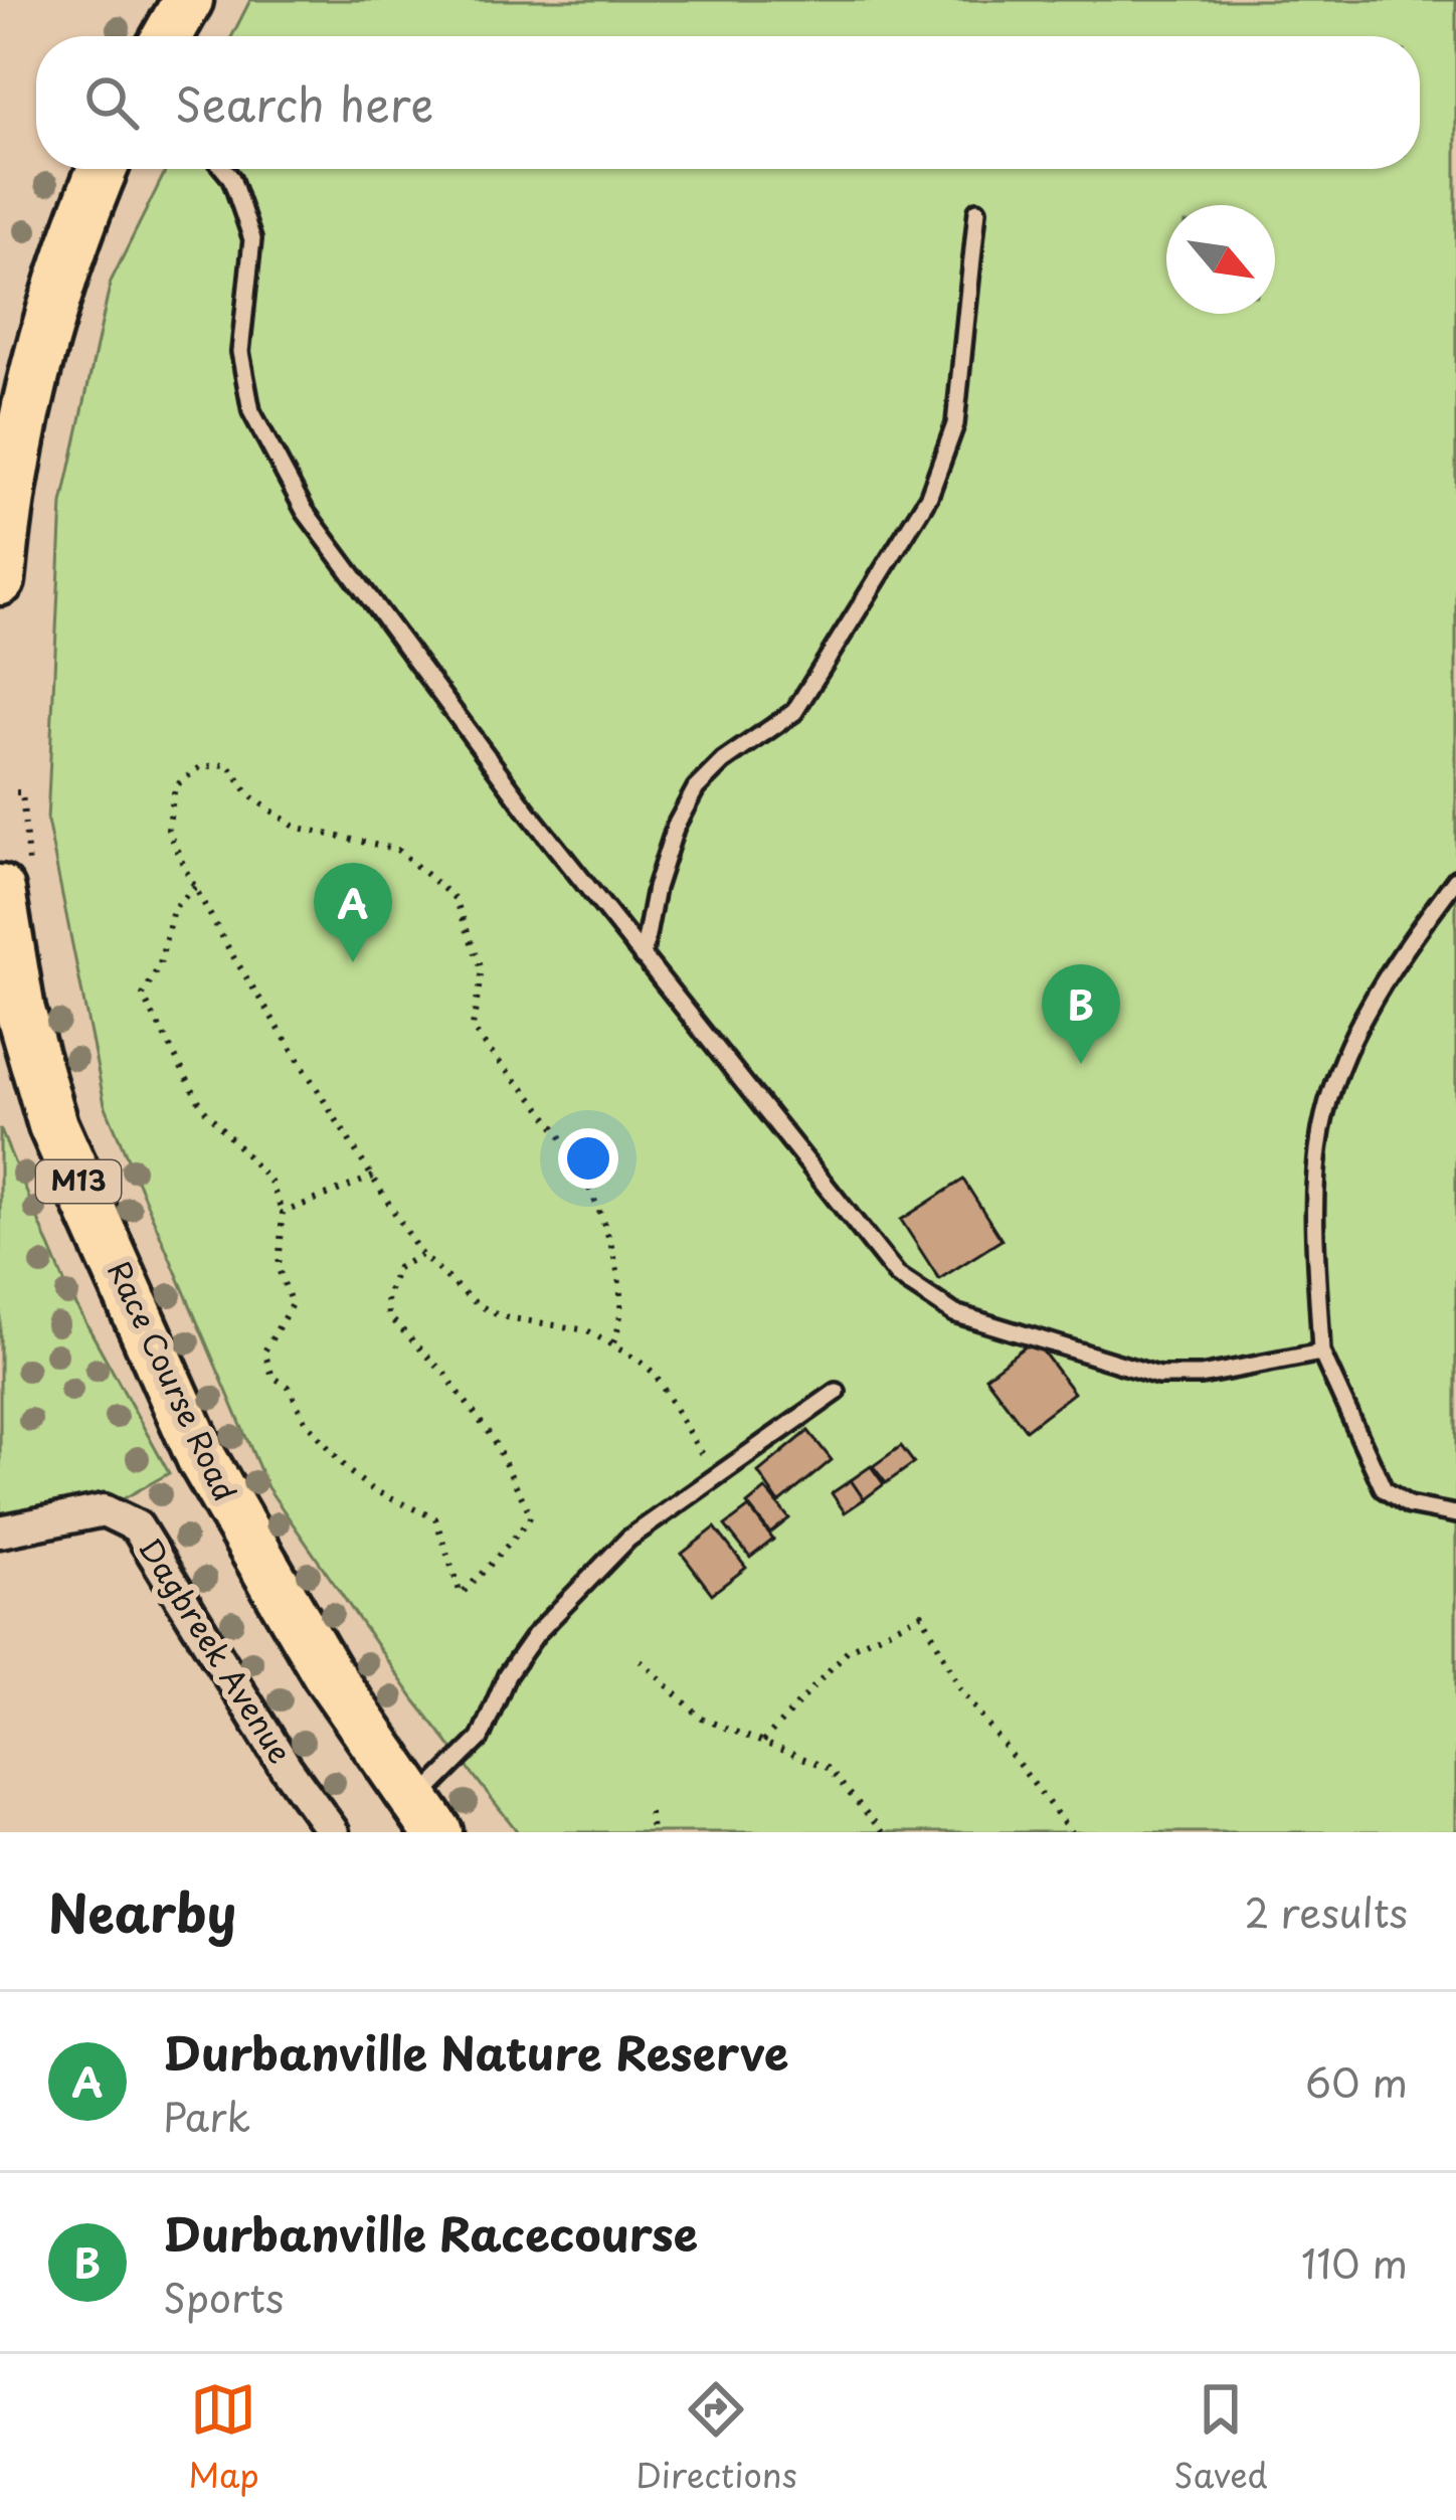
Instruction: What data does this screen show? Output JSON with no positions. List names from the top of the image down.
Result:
{
  "streets": {
    "main road": ["M13", "Race Course Road"],
    "street": ["Dagbreek Avenue"]
  },
  "north": "bottom right",
  "page": {
    "search": "Search here",
    "pins": ["A", "B"],
    "heading": ["Nearby", "2 results"],
    "list": [
      {
        "mark": "A",
        "name": "Durbanville Nature Reserve",
        "note": "Park",
        "value": "60 m"
      },
      {
        "mark": "B",
        "name": "Durbanville Racecourse",
        "note": "Sports",
        "value": "110 m"
      }
    ],
    "nav": ["Map", "Directions", "Saved"]
  }
}
